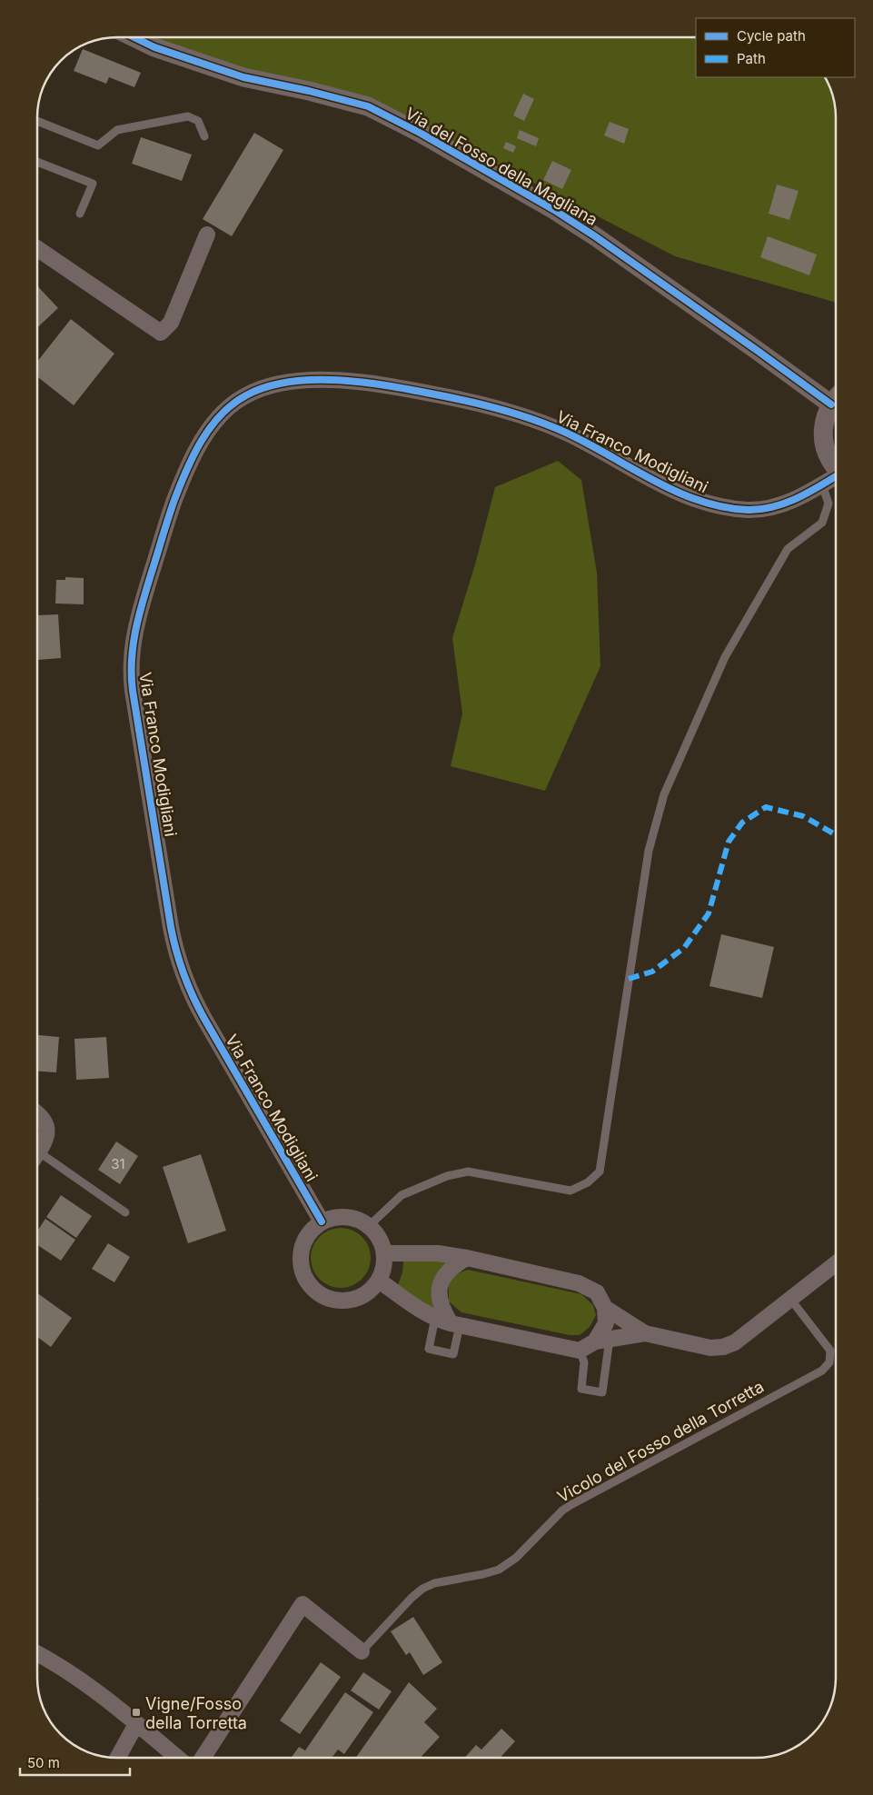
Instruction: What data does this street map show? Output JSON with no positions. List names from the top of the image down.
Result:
{
  "streets": {
    "street": ["Via del Fosso della Magliana", "Via Franco Modigliani"],
    "lane": ["Vicolo del Fosso della Torretta"]
  },
  "places": {
    "transit": ["Vigne/Fosso della Torretta"]
  },
  "house_numbers": ["31"],
  "legend": ["Cycle path", "Path"],
  "scale_bar": "50 m"
}
